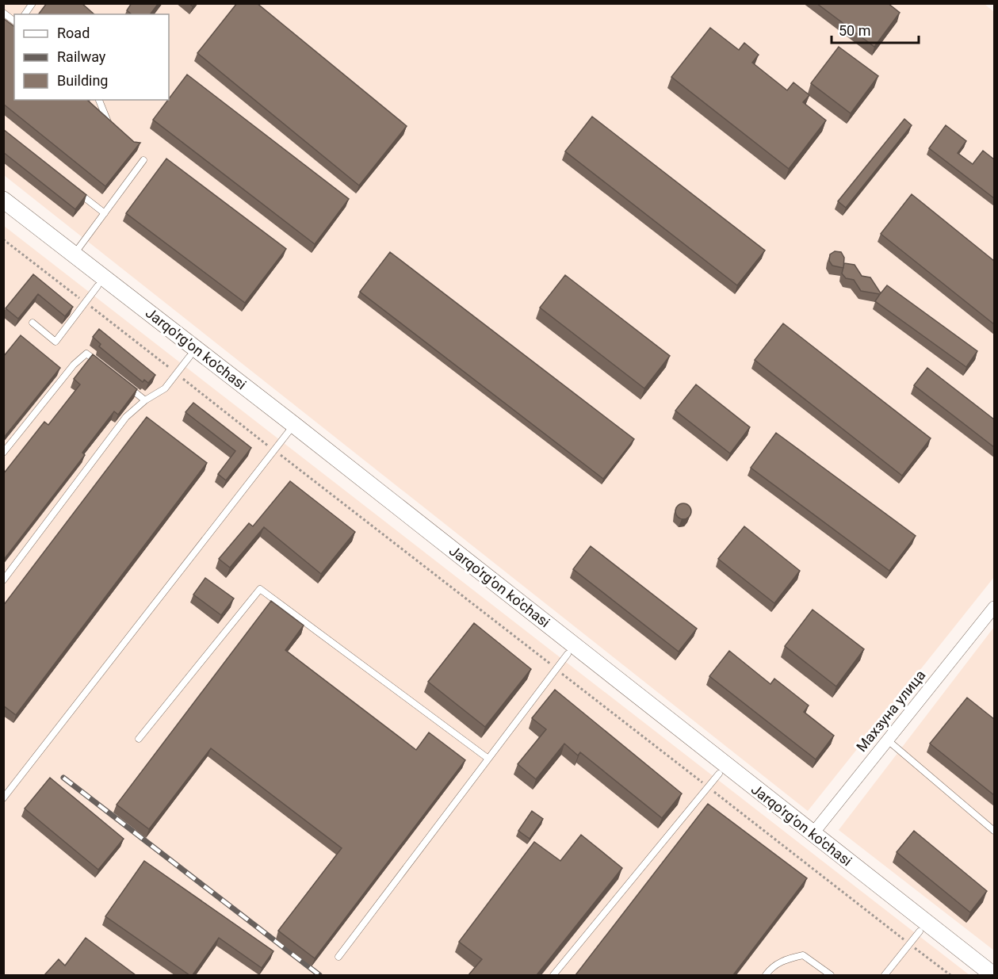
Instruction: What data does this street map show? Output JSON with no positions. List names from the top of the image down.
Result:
{
  "streets": {
    "main road": ["Jarqo'rg'on ko'chasi"],
    "street": ["Махзуна улица"]
  },
  "crossings": [
    ["Jarqo'rg'on ko'chasi", "Махзуна улица"]
  ],
  "legend": ["Road", "Railway", "Building"],
  "scale_bar": "50 m"
}
